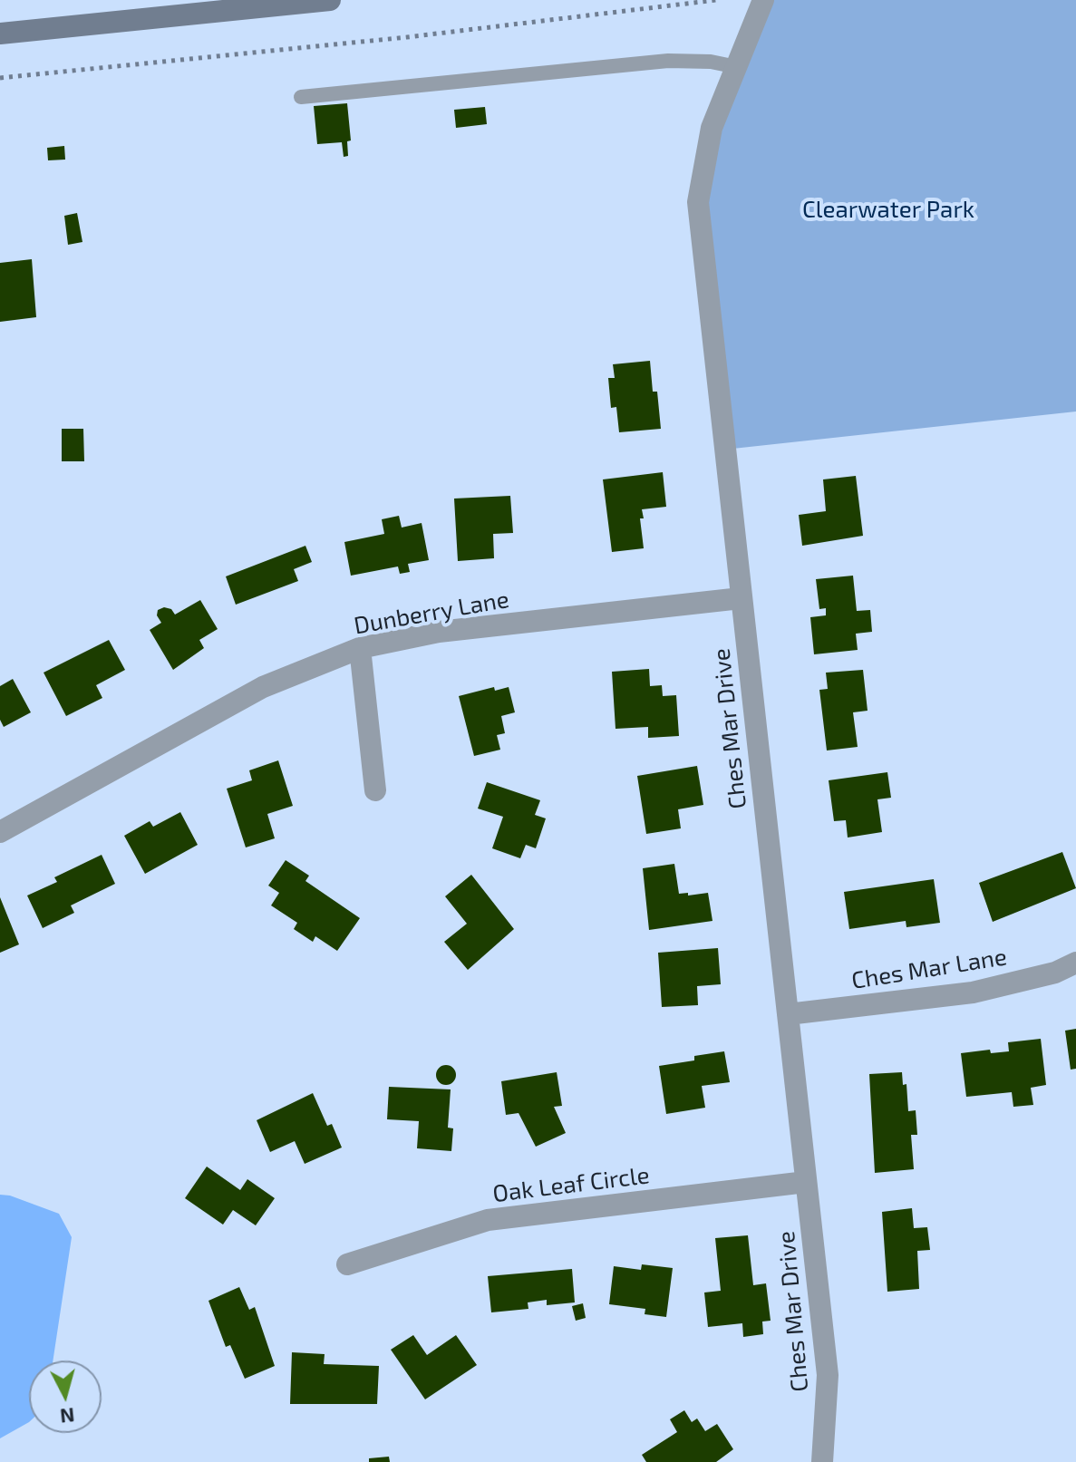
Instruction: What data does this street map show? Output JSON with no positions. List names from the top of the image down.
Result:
{
  "streets": {
    "street": [
      "Dunberry Lane",
      "Ches Mar Drive",
      "Ches Mar Lane",
      "Oak Leaf Circle"
    ]
  },
  "crossings": [
    ["Dunberry Lane", "Ches Mar Drive"],
    ["Ches Mar Drive", "Ches Mar Lane"],
    ["Ches Mar Drive", "Oak Leaf Circle"]
  ],
  "parks": ["Clearwater Park"],
  "north": "bottom"
}
